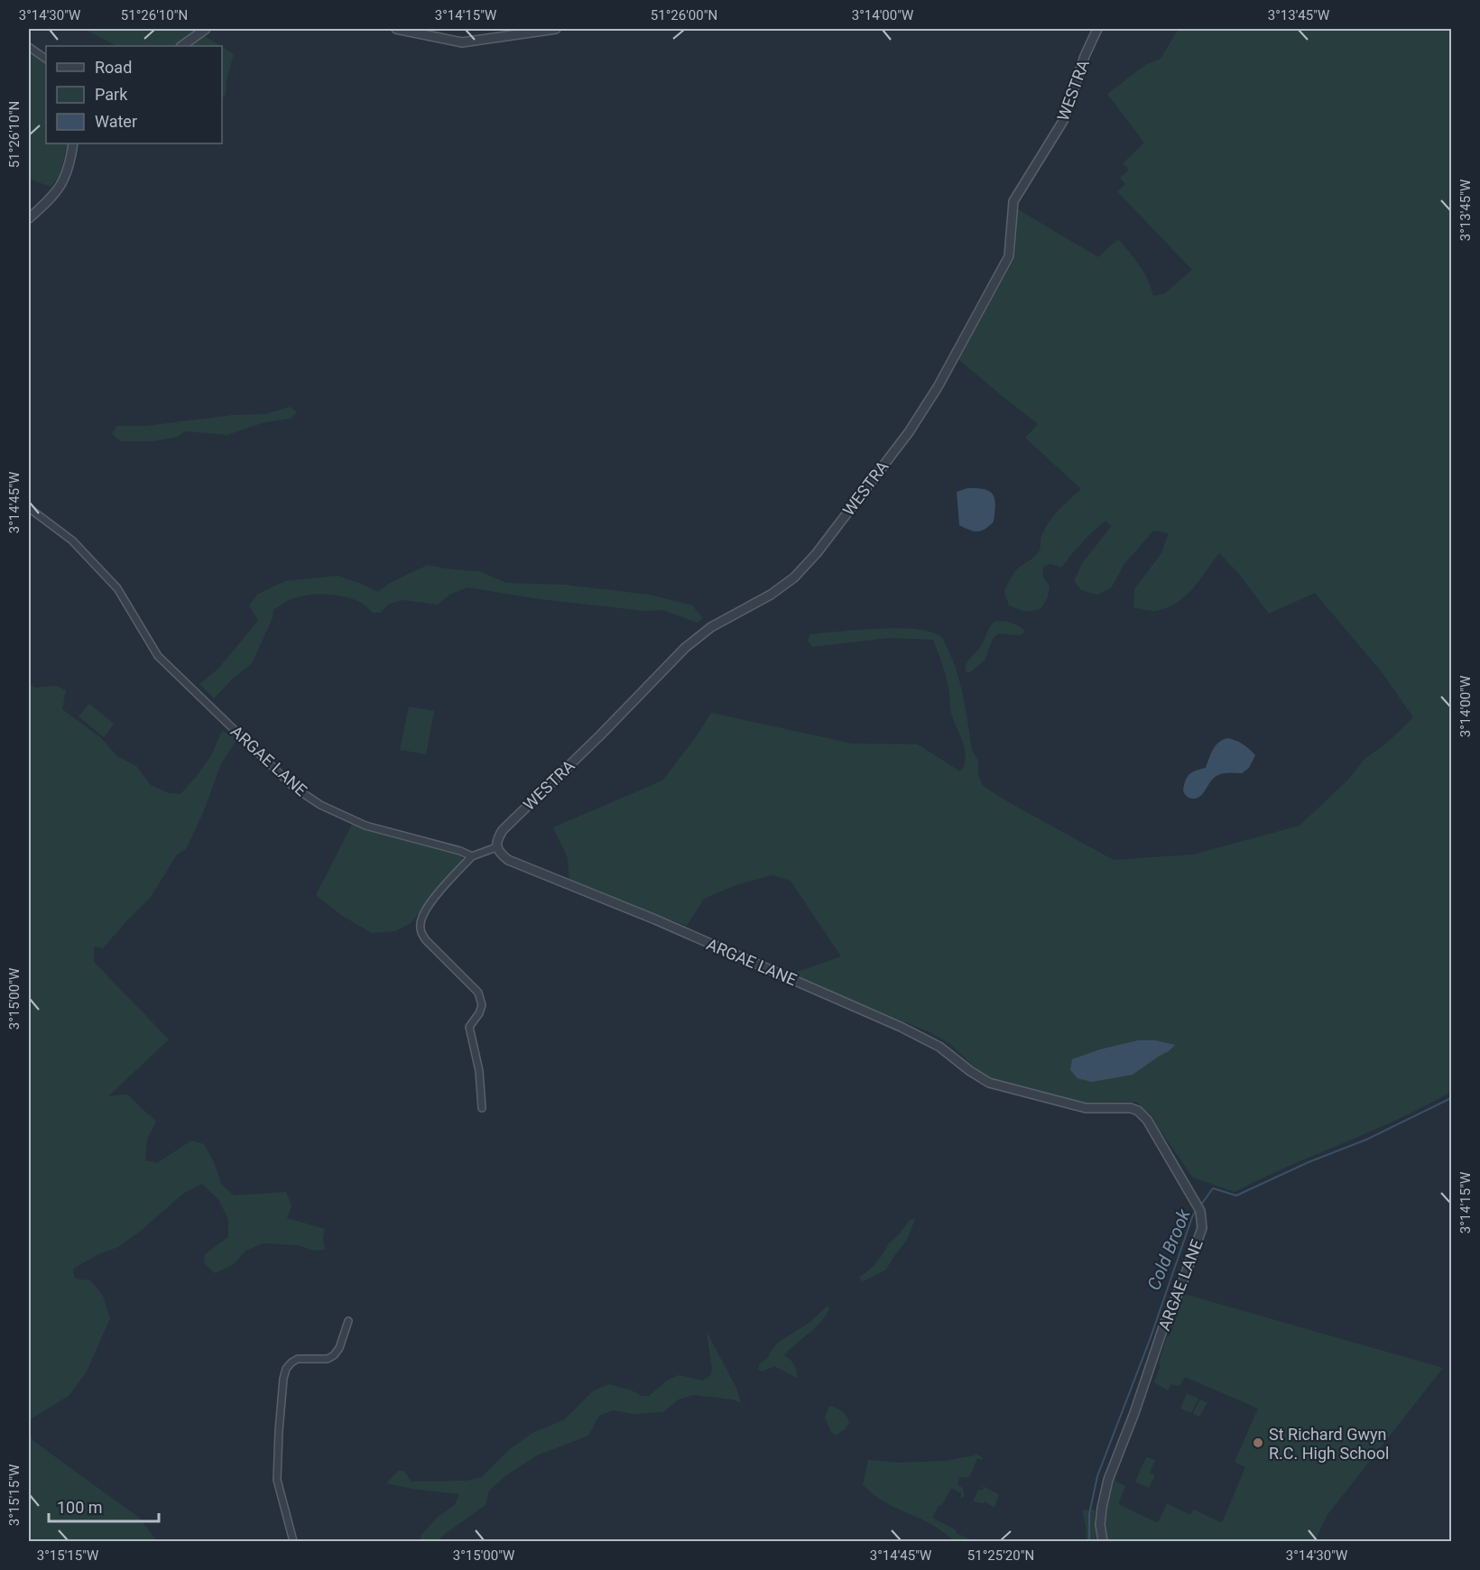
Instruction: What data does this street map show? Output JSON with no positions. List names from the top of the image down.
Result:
{
  "streets": {
    "street": ["WESTRA", "ARGAE LANE"]
  },
  "crossings": [
    ["WESTRA", "ARGAE LANE"]
  ],
  "water": ["Cold Brook"],
  "places": ["St Richard Gwyn R.C. High School"],
  "legend": ["Road", "Park", "Water"],
  "scale_bar": "100 m",
  "coordinates": [
    "3°14'30\"W",
    "51°26'10\"N",
    "3°14'15\"W",
    "51°26'00\"N",
    "3°14'00\"W",
    "3°13'45\"W",
    "3°14'45\"W",
    "3°15'00\"W",
    "3°15'15\"W",
    "51°25'20\"N"
  ]
}
